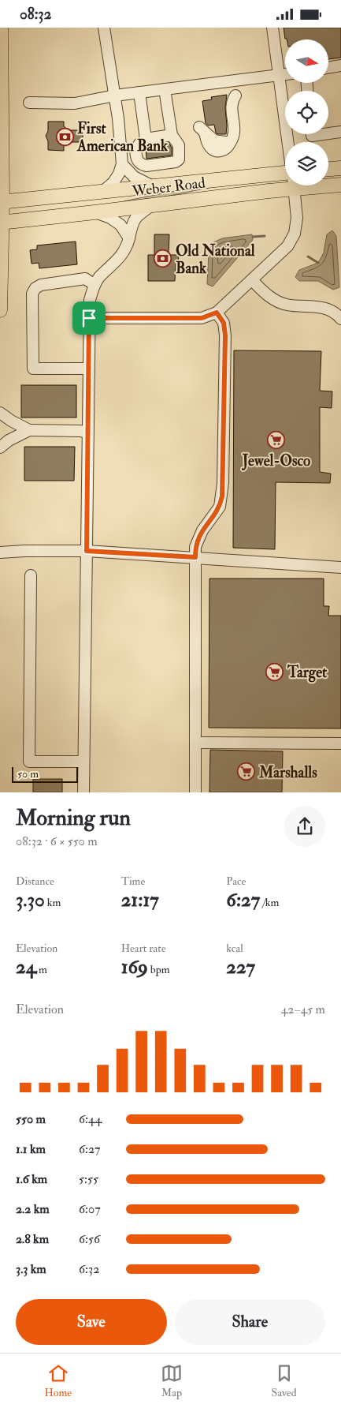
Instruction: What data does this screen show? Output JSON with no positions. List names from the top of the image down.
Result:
{
  "streets": {
    "main road": ["Weber Road"]
  },
  "places": {
    "bank": ["First American Bank", "Old National Bank"],
    "supermarket": ["Jewel-Osco", "Target", "Marshalls"]
  },
  "scale_bar": "50 m",
  "north": "right",
  "page": {
    "status": "08:32",
    "scale": "50 m",
    "heading": ["Morning run", "08:32 · 6 × 550 m"],
    "stats": [
      ["Distance", "3.30 km"],
      ["Time", "21:17"],
      ["Pace", "6:27 /km"],
      ["Elevation", "24 m"],
      ["Heart rate", "169 bpm"],
      ["kcal", "227"]
    ],
    "chart": ["Elevation", "42–45 m"],
    "list": [
      {
        "name": "550 m",
        "note": "6:44"
      },
      {
        "name": "1.1 km",
        "note": "6:27"
      },
      {
        "name": "1.6 km",
        "note": "5:55"
      },
      {
        "name": "2.2 km",
        "note": "6:07"
      },
      {
        "name": "2.8 km",
        "note": "6:56"
      },
      {
        "name": "3.3 km",
        "note": "6:32"
      }
    ],
    "buttons": ["Save", "Share"],
    "tabs": ["Home", "Map", "Saved"]
  }
}
